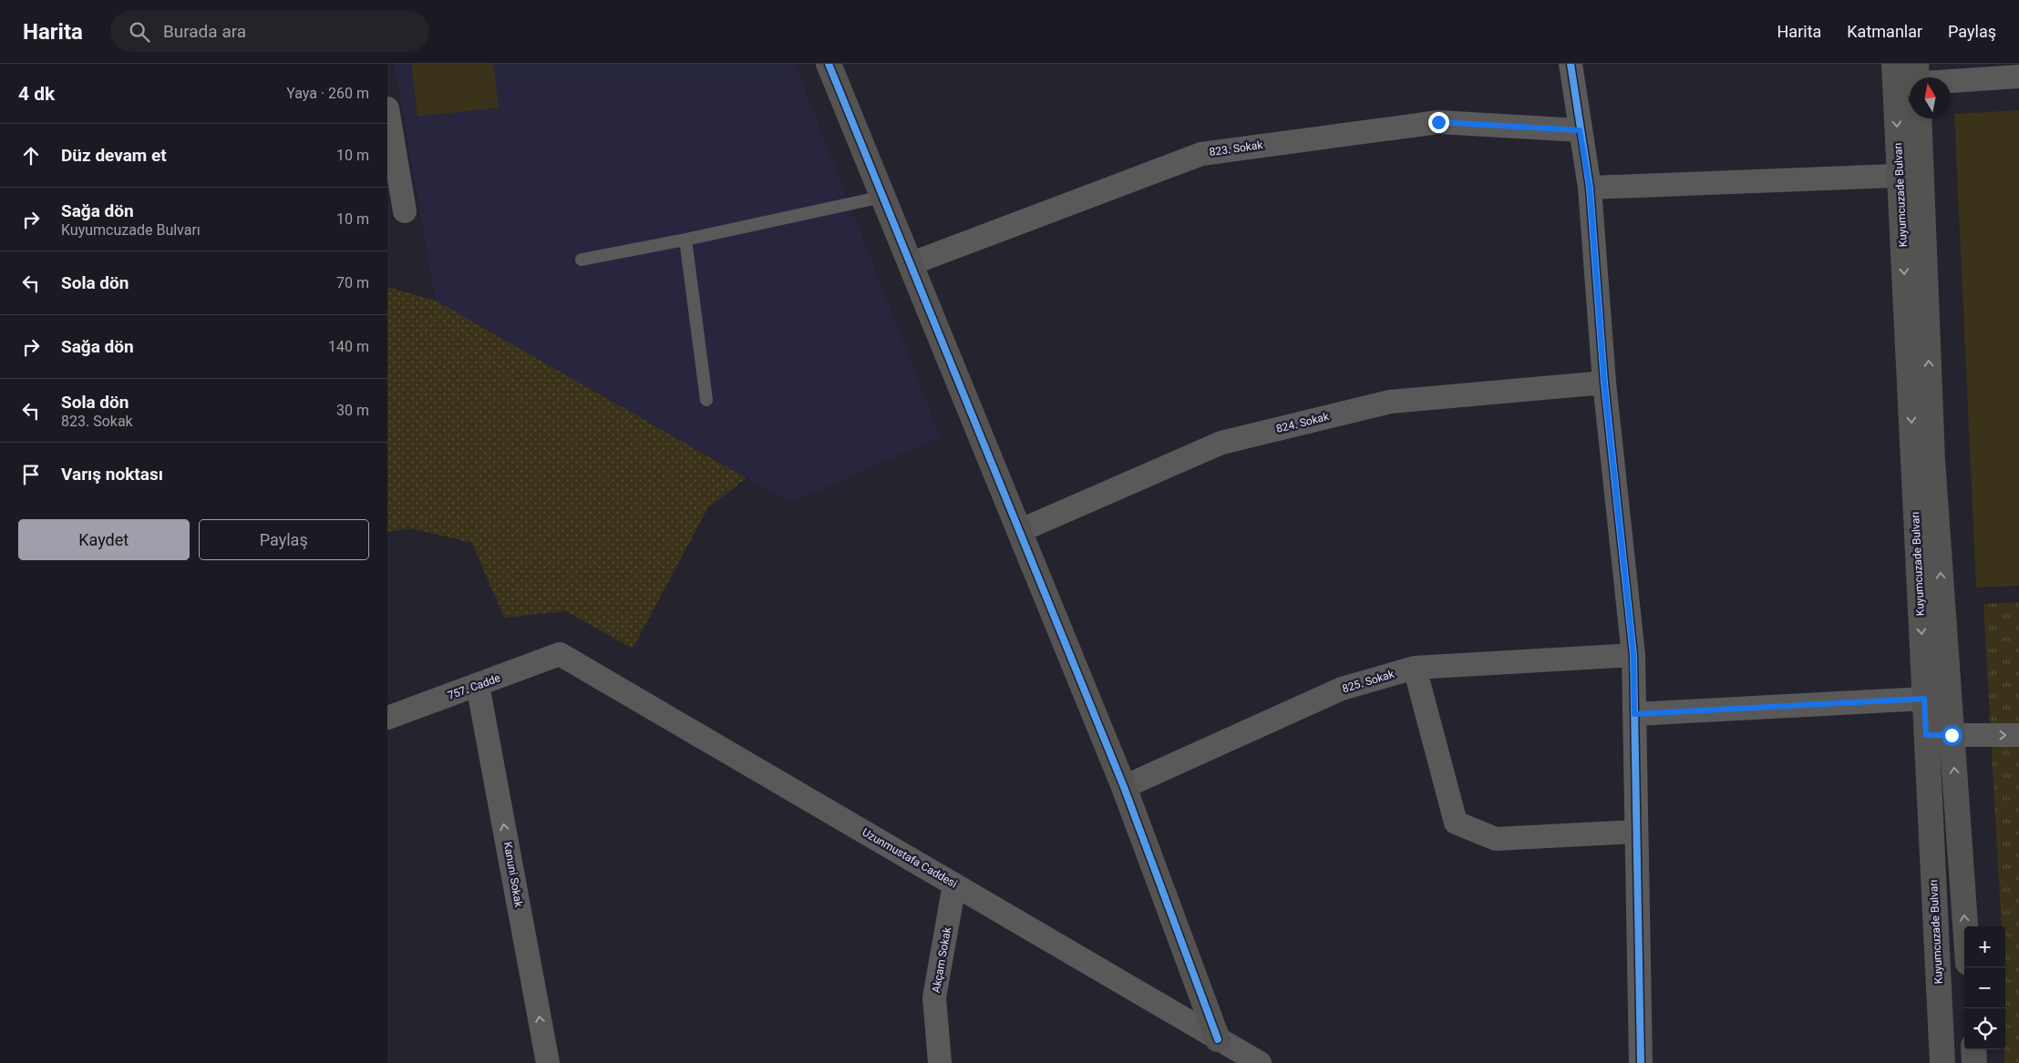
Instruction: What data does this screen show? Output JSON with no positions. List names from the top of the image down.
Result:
{
  "streets": {
    "main road": ["Kuyumcuzade Bulvarı"],
    "street": [
      "823. Sokak",
      "824. Sokak",
      "825. Sokak",
      "757. Cadde",
      "Uzunmustafa Caddesi",
      "Kanuni Sokak",
      "Akçam Sokak"
    ]
  },
  "crossings": [
    ["757. Cadde", "Uzunmustafa Caddesi"],
    ["757. Cadde", "Kanuni Sokak"],
    ["Uzunmustafa Caddesi", "Akçam Sokak"]
  ],
  "one_way": ["Kanuni Sokak"],
  "north": "top",
  "page": {
    "header": "Harita",
    "search": "Burada ara",
    "nav": ["Harita", "Katmanlar", "Paylaş"],
    "heading": ["4 dk", "Yaya · 260 m"],
    "list": [
      ["Düz devam et", "10 m"],
      ["Sağa dön", "Kuyumcuzade Bulvarı", "10 m"],
      ["Sola dön", "70 m"],
      ["Sağa dön", "140 m"],
      ["Sola dön", "823. Sokak", "30 m"],
      "Varış noktası"
    ],
    "buttons": ["Kaydet", "Paylaş"],
    "map_buttons": ["+", "−"]
  }
}
